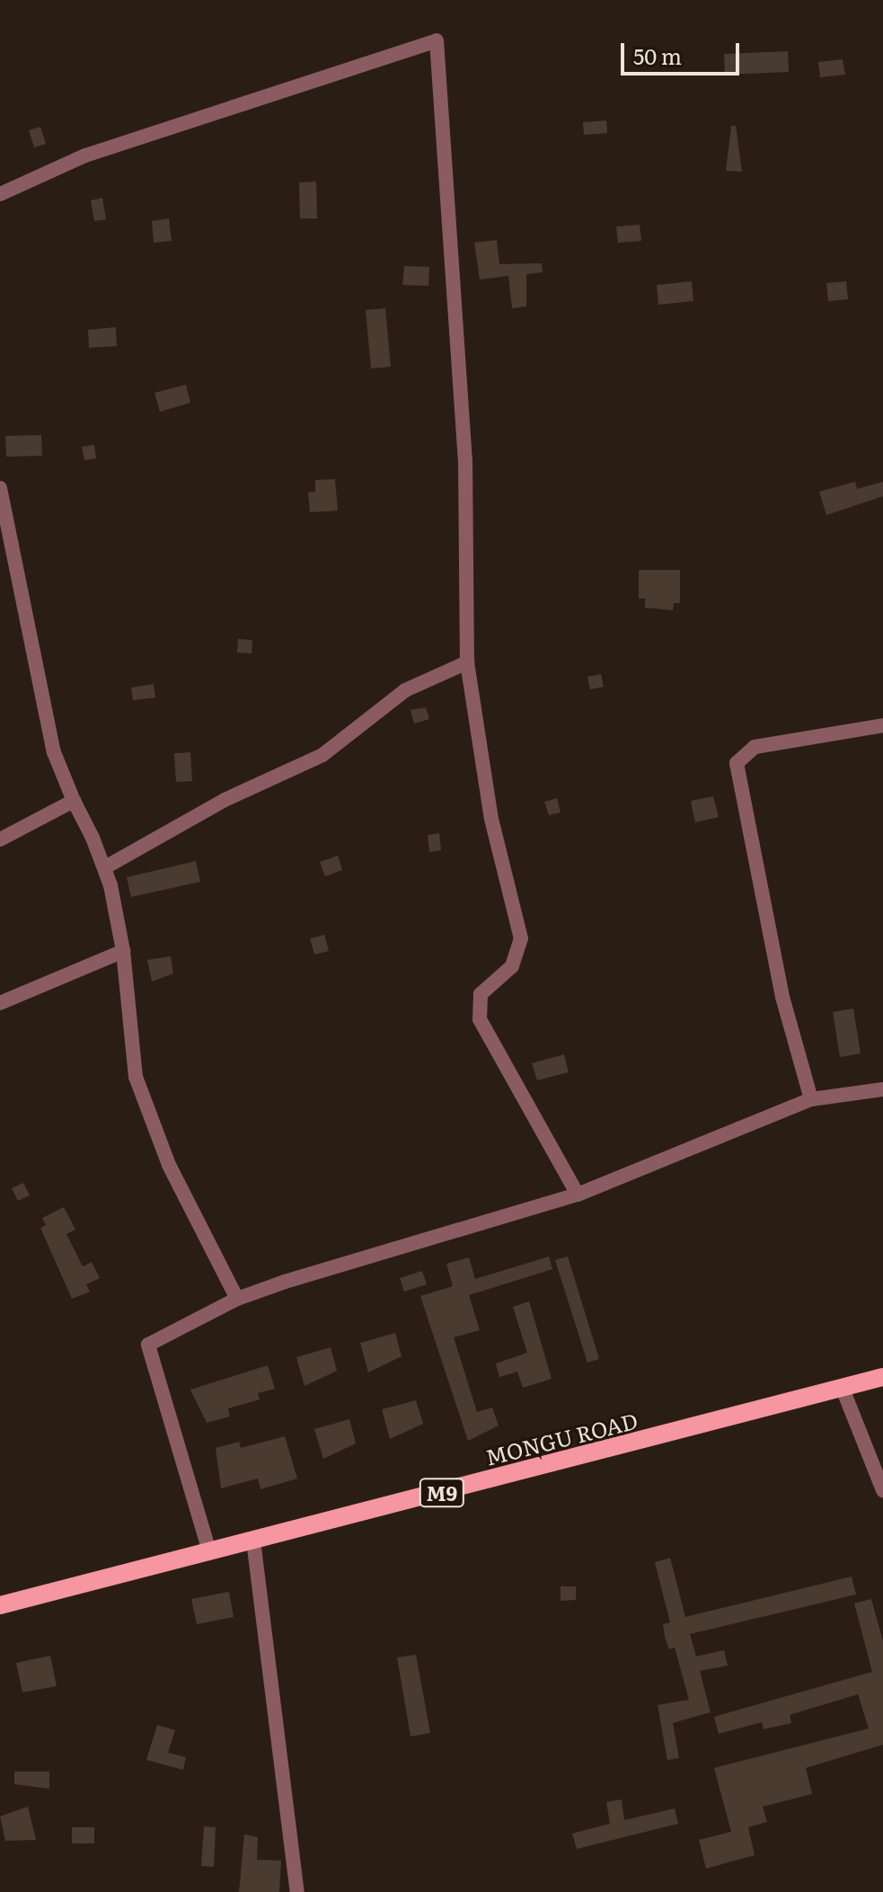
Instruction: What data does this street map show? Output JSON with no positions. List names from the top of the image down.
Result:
{
  "streets": {
    "main road": ["MONGU ROAD", "M9"]
  },
  "scale_bar": "50 m"
}
